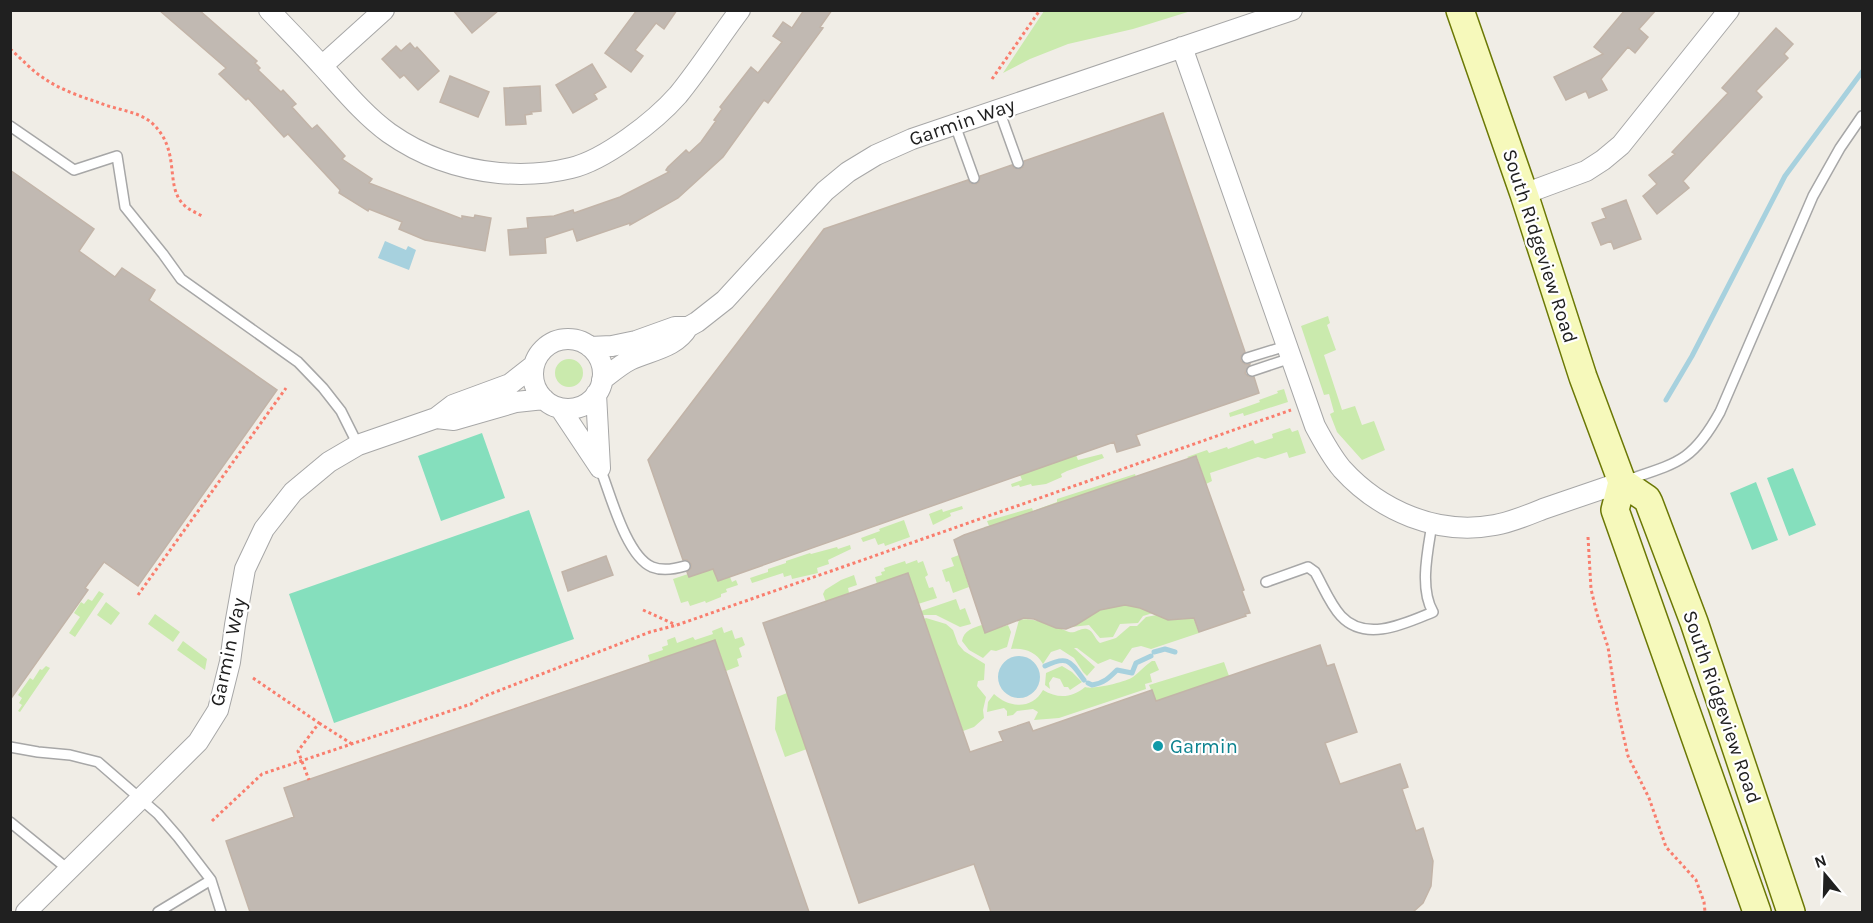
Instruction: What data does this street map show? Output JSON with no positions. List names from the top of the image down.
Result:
{
  "streets": {
    "main road": ["South Ridgeview Road"],
    "street": ["Garmin Way"]
  },
  "places": ["Garmin"],
  "north": "top"
}
